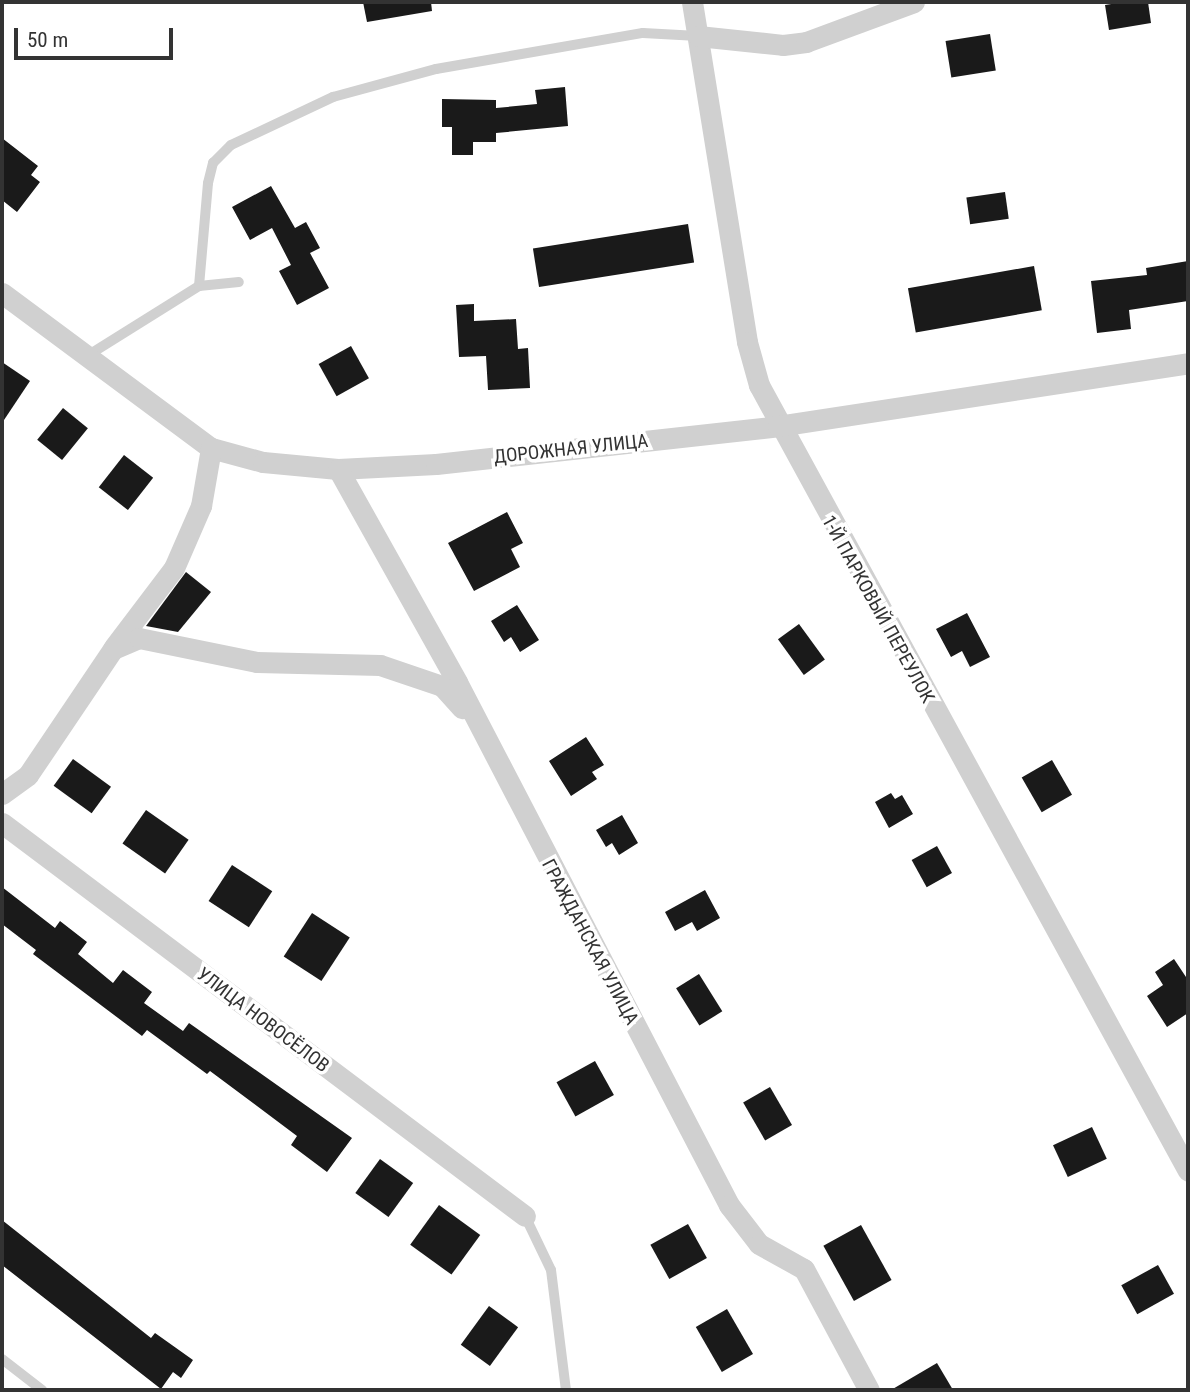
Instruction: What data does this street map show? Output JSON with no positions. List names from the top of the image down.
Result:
{
  "streets": {
    "street": [
      "ДОРОЖНАЯ УЛИЦА",
      "1-Й ПАРКОВЫЙ ПЕРЕУЛОК",
      "ГРАЖДАНСКАЯ УЛИЦА",
      "УЛИЦА НОВОСЁЛОВ"
    ]
  },
  "crossings": [
    ["ДОРОЖНАЯ УЛИЦА", "1-Й ПАРКОВЫЙ ПЕРЕУЛОК"],
    ["ДОРОЖНАЯ УЛИЦА", "ГРАЖДАНСКАЯ УЛИЦА"]
  ],
  "scale_bar": "50 m"
}
